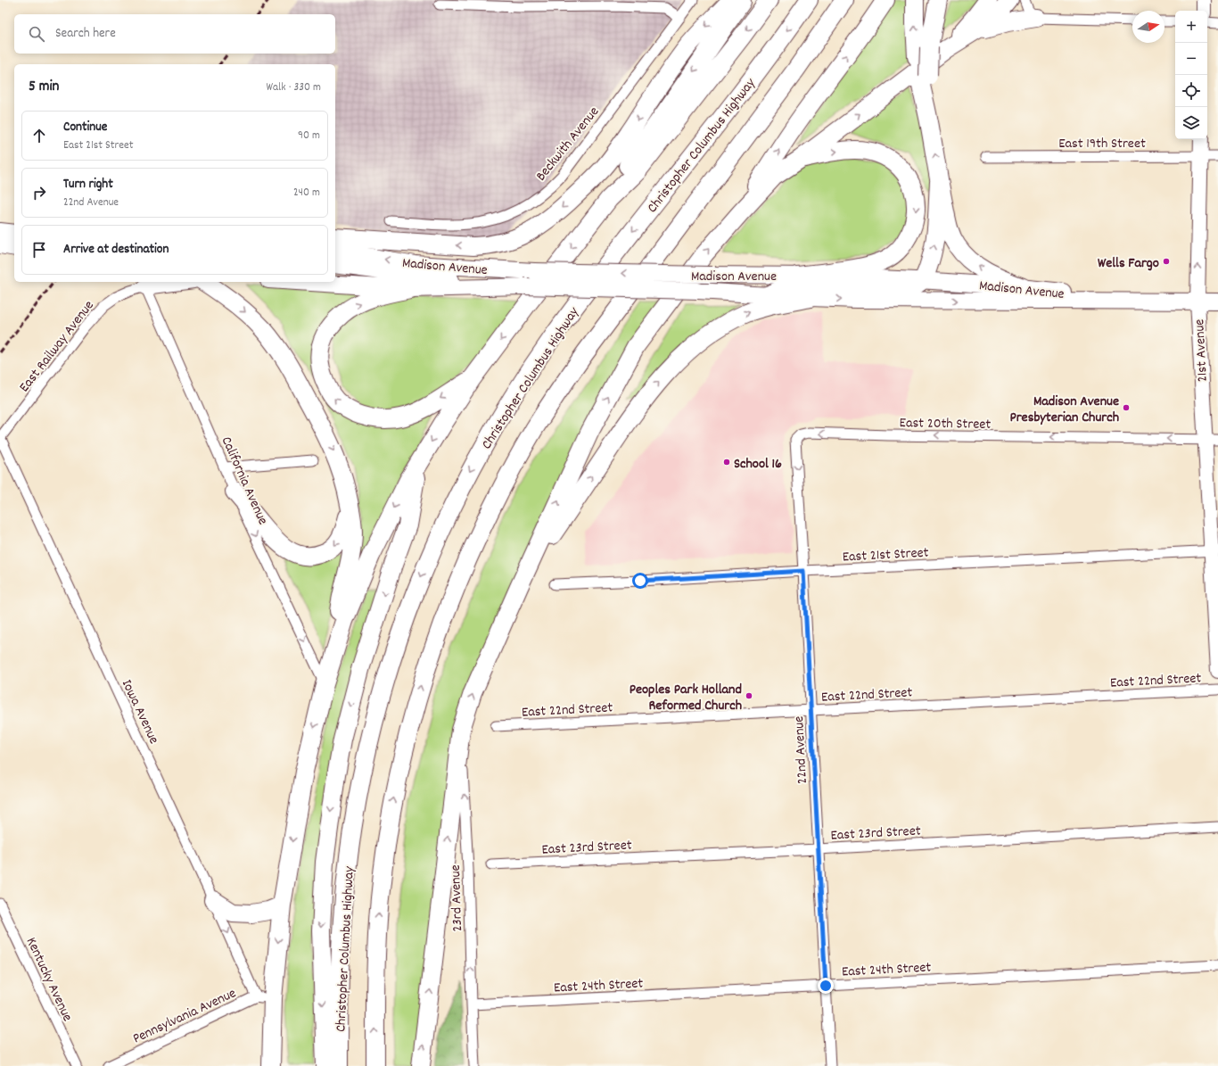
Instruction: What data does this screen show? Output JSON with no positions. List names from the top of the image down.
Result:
{
  "streets": {
    "highway": ["Christopher Columbus Highway"],
    "main road": ["Madison Avenue"],
    "street": [
      "East 19th Street",
      "Beckwith Avenue",
      "East Railway Avenue",
      "21st Avenue",
      "East 20th Street",
      "California Avenue",
      "East 21st Street",
      "East 22nd Street",
      "Iowa Avenue",
      "22nd Avenue",
      "East 23rd Street",
      "23rd Avenue",
      "East 24th Street",
      "Kentucky Avenue",
      "Pennsylvania Avenue"
    ]
  },
  "crossings": [
    ["East 19th Street", "21st Avenue"],
    ["Madison Avenue", "21st Avenue"],
    ["East Railway Avenue", "California Avenue"],
    ["East Railway Avenue", "Iowa Avenue"],
    ["21st Avenue", "East 20th Street"],
    ["21st Avenue", "East 21st Street"],
    ["East 20th Street", "22nd Avenue"],
    ["East 21st Street", "22nd Avenue"],
    ["East 22nd Street", "22nd Avenue"],
    ["Iowa Avenue", "Pennsylvania Avenue"],
    ["22nd Avenue", "East 23rd Street"],
    ["22nd Avenue", "East 24th Street"],
    ["23rd Avenue", "East 24th Street"]
  ],
  "one_way": ["East 20th Street", "California Avenue", "23rd Avenue"],
  "places": [
    "Wells Fargo",
    "Madison Avenue Presbyterian Church",
    "School 16",
    "Peoples Park Holland Reformed Church"
  ],
  "north": "right",
  "page": {
    "map_buttons": ["+", "−"],
    "search": "Search here",
    "heading": ["5 min", "Walk · 330 m"],
    "list": [
      ["Continue", "East 21st Street", "90 m"],
      ["Turn right", "22nd Avenue", "240 m"],
      "Arrive at destination"
    ]
  }
}
